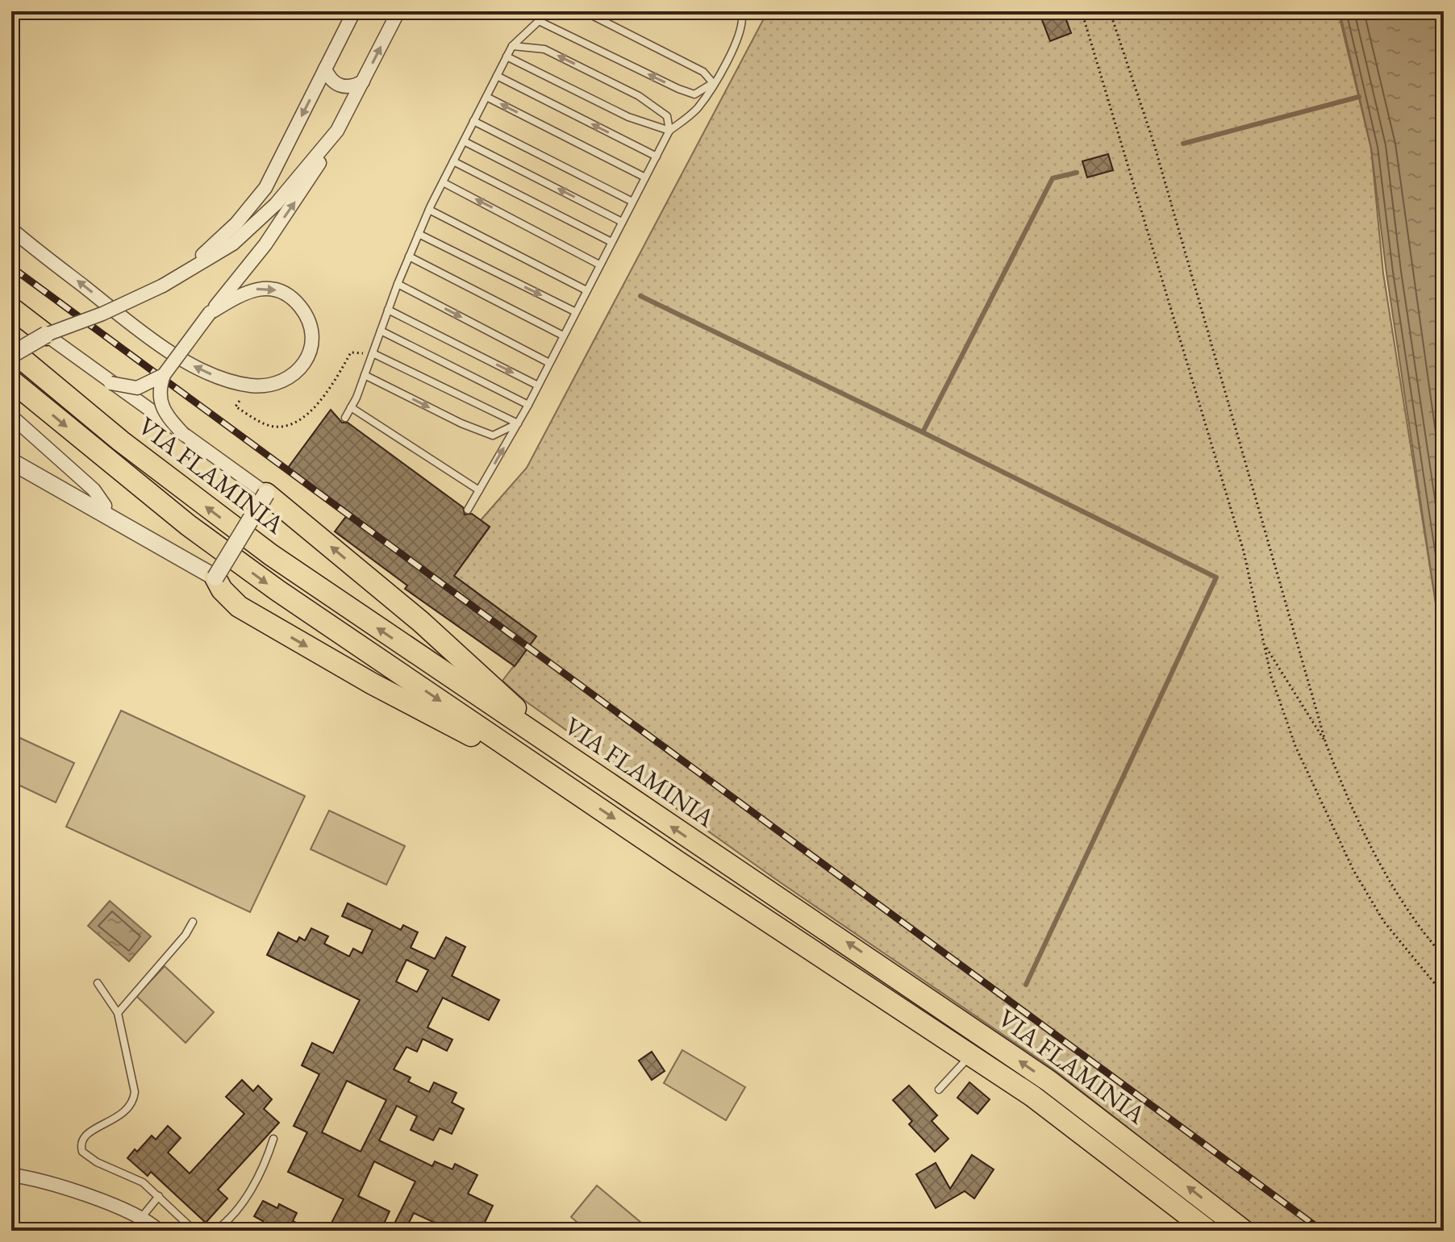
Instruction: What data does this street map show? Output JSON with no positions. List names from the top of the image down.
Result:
{
  "streets": {
    "highway": ["VIA FLAMINIA"]
  }
}
